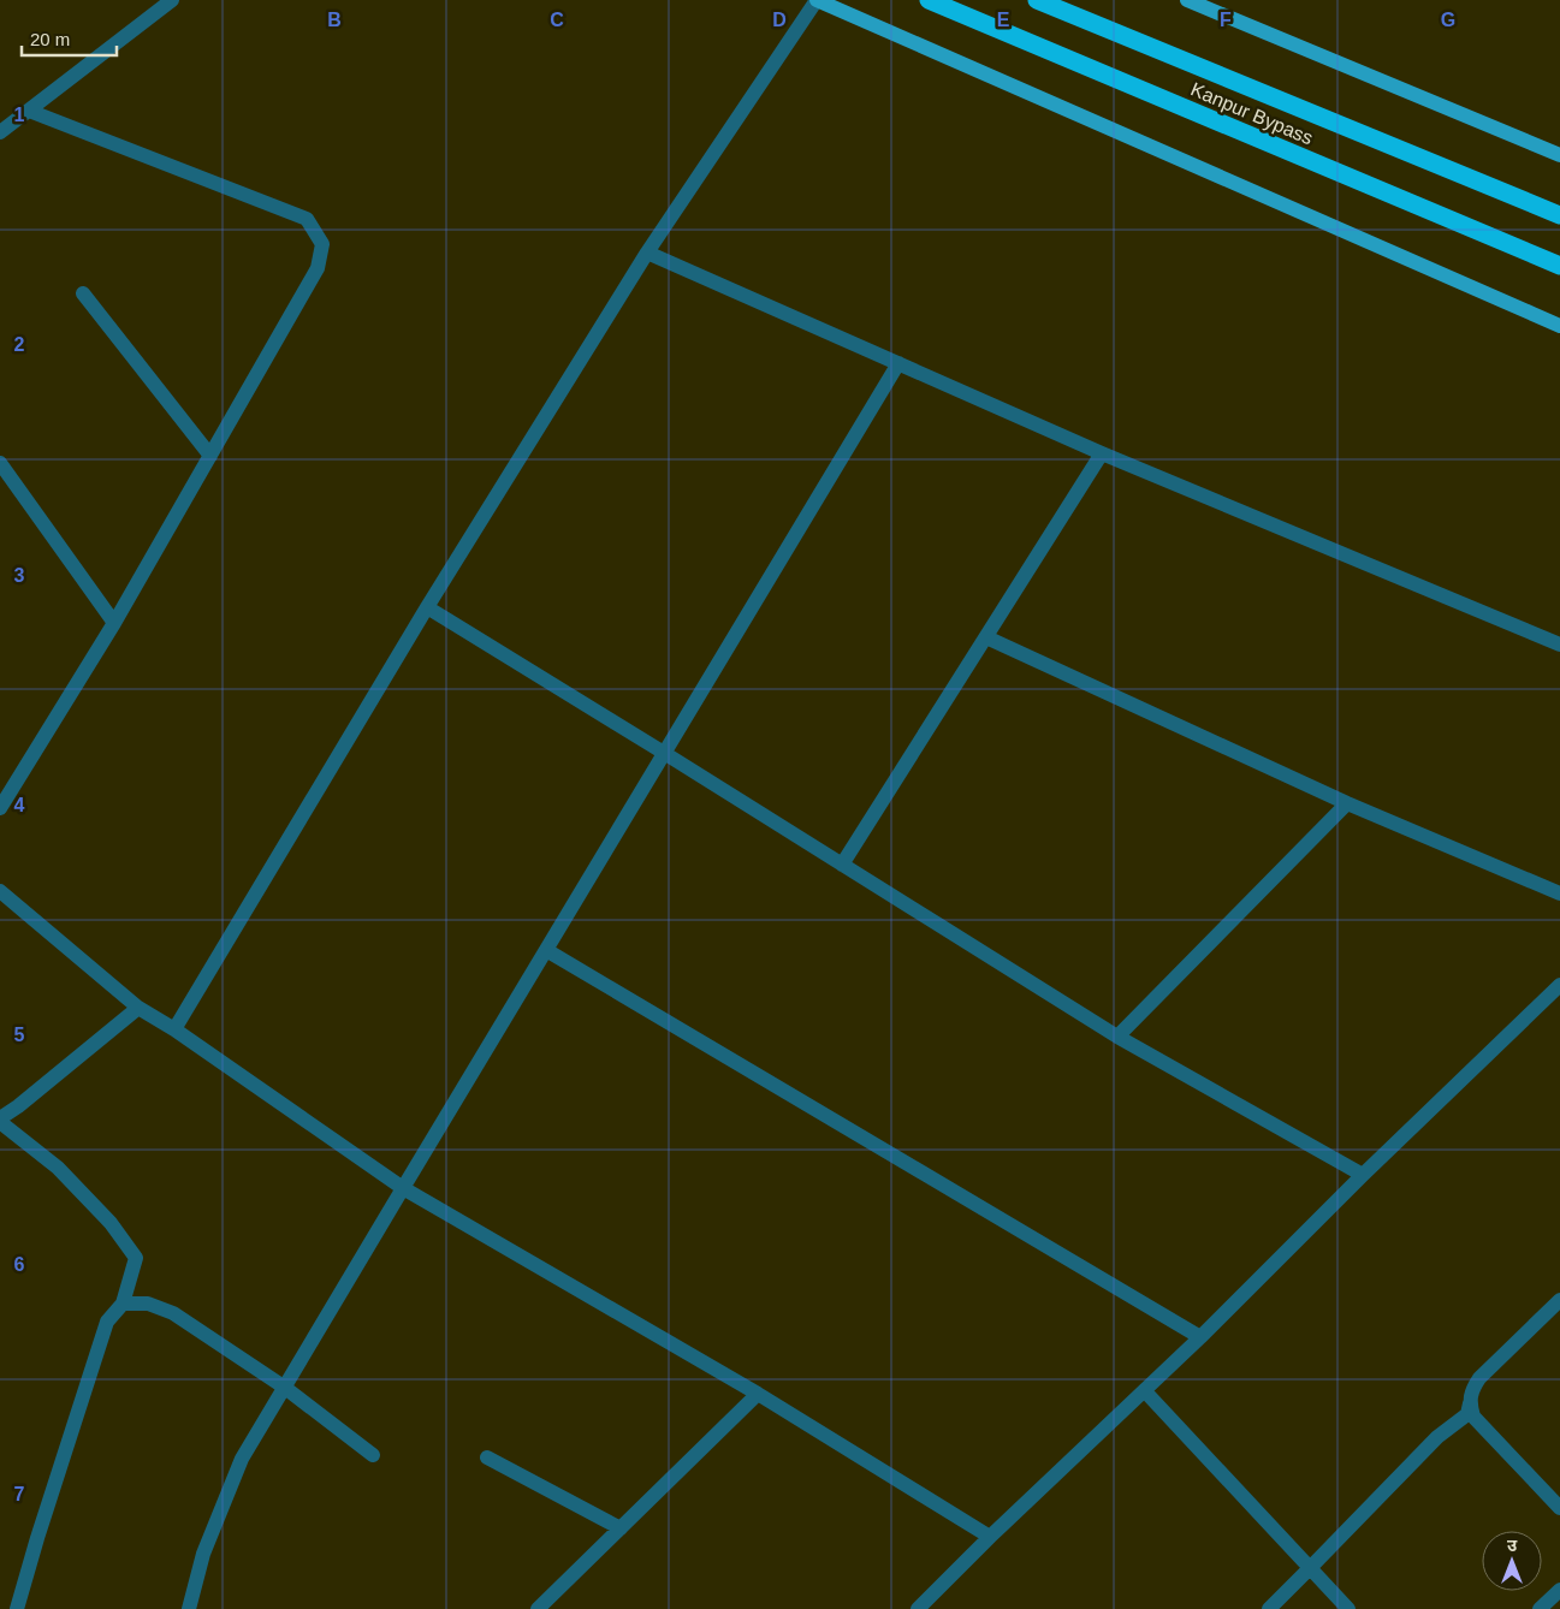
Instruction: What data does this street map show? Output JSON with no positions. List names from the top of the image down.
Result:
{
  "streets": {
    "highway": ["Kanpur Bypass"]
  },
  "scale_bar": "20 m",
  "north": "top",
  "grid": {
    "columns": [
      "B",
      "C",
      "D",
      "E",
      "F",
      "G"
    ],
    "rows": [
      "1",
      "2",
      "3",
      "4",
      "5",
      "6",
      "7"
    ]
  }
}
